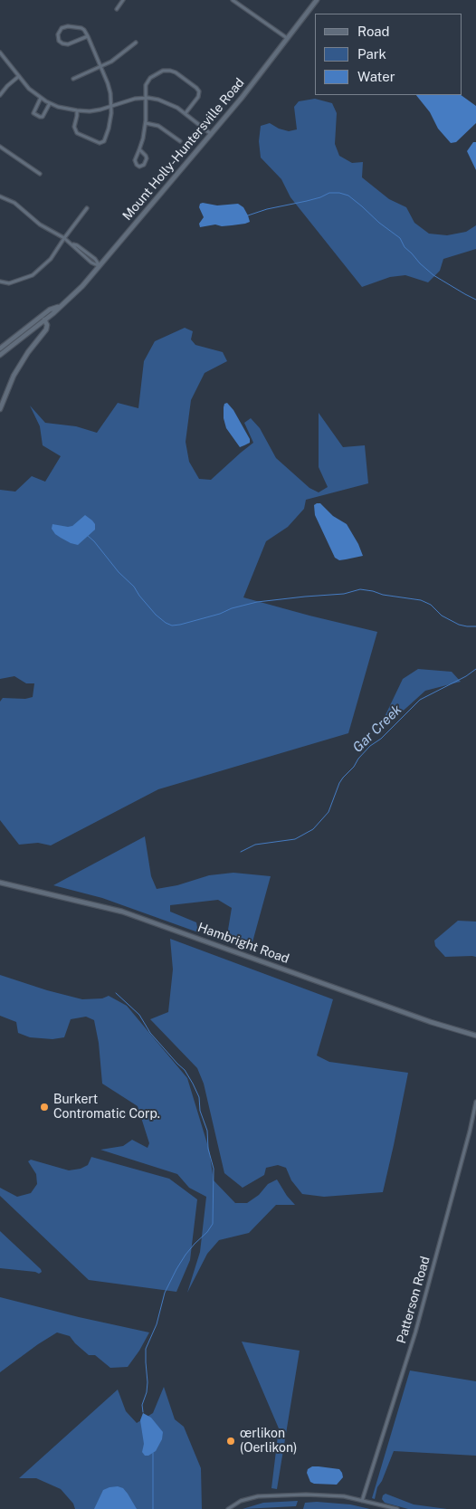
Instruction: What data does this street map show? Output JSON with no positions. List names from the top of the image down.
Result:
{
  "streets": {
    "main road": ["Mount Holly-Huntersville Road", "Hambright Road"],
    "street": ["Patterson Road"]
  },
  "water": ["Gar Creek"],
  "places": ["Burkert Contromatic Corp.", "œrlikon (Oerlikon)"],
  "legend": ["Road", "Park", "Water"]
}
